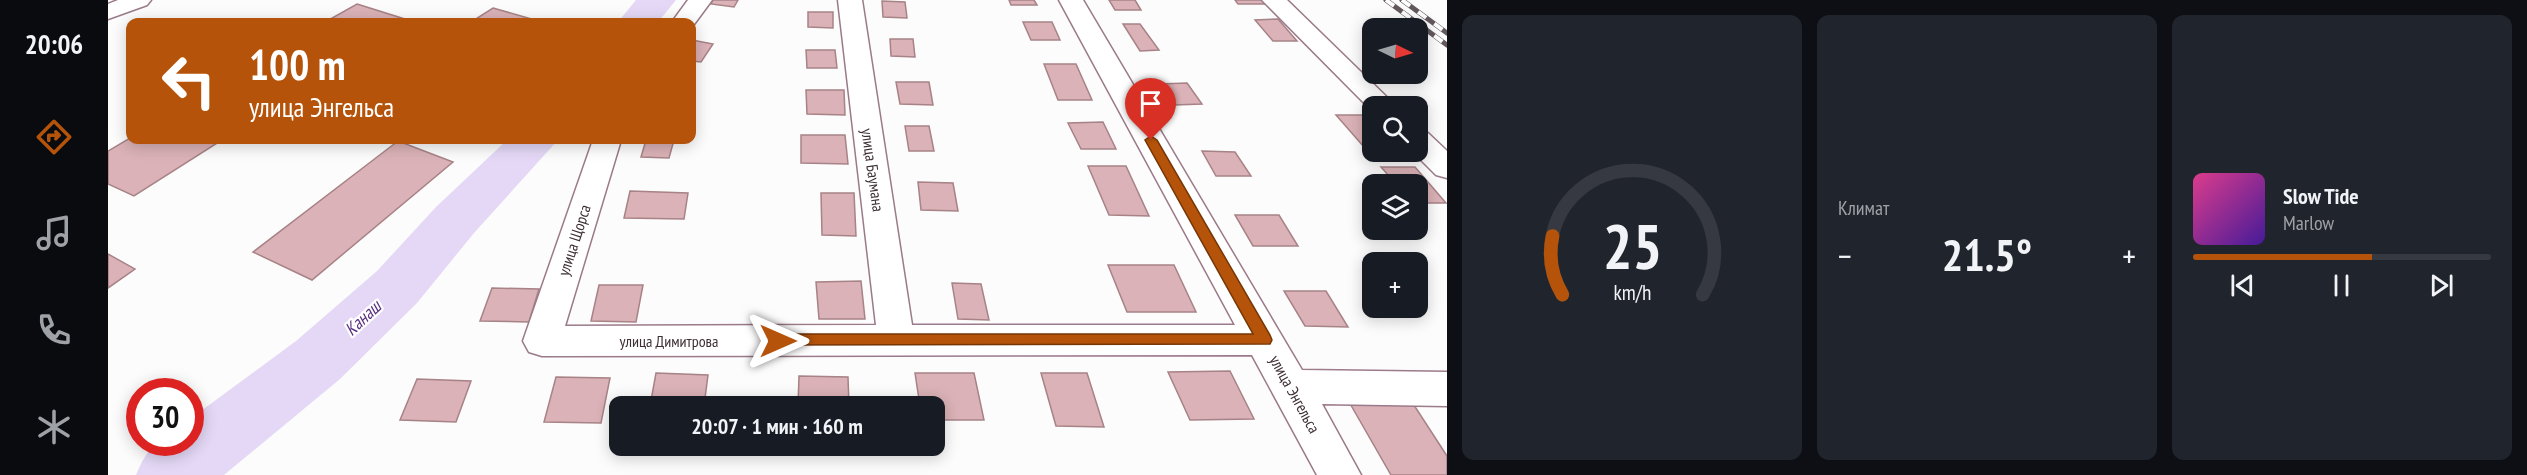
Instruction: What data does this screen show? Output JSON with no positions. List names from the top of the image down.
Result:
{
  "streets": {
    "street": [
      "улица Баумана",
      "улица Щорса",
      "улица Димитрова",
      "улица Энгельса"
    ]
  },
  "crossings": [
    ["улица Баумана", "улица Димитрова"],
    ["улица Щорса", "улица Димитрова"],
    ["улица Димитрова", "улица Энгельса"]
  ],
  "water": ["Канаш"],
  "north": "right",
  "page": {
    "tabs": "20:06",
    "tile": "Климат",
    "map_buttons": "+",
    "turn": ["100 m", "улица Энгельса"],
    "song": ["Slow Tide", "Marlow"],
    "heat": ["−", "21.5°", "+"],
    "limit": "30",
    "trip": "20:07 · 1 мин · 160 m",
    "gauge": ["25", "km/h"]
  }
}
